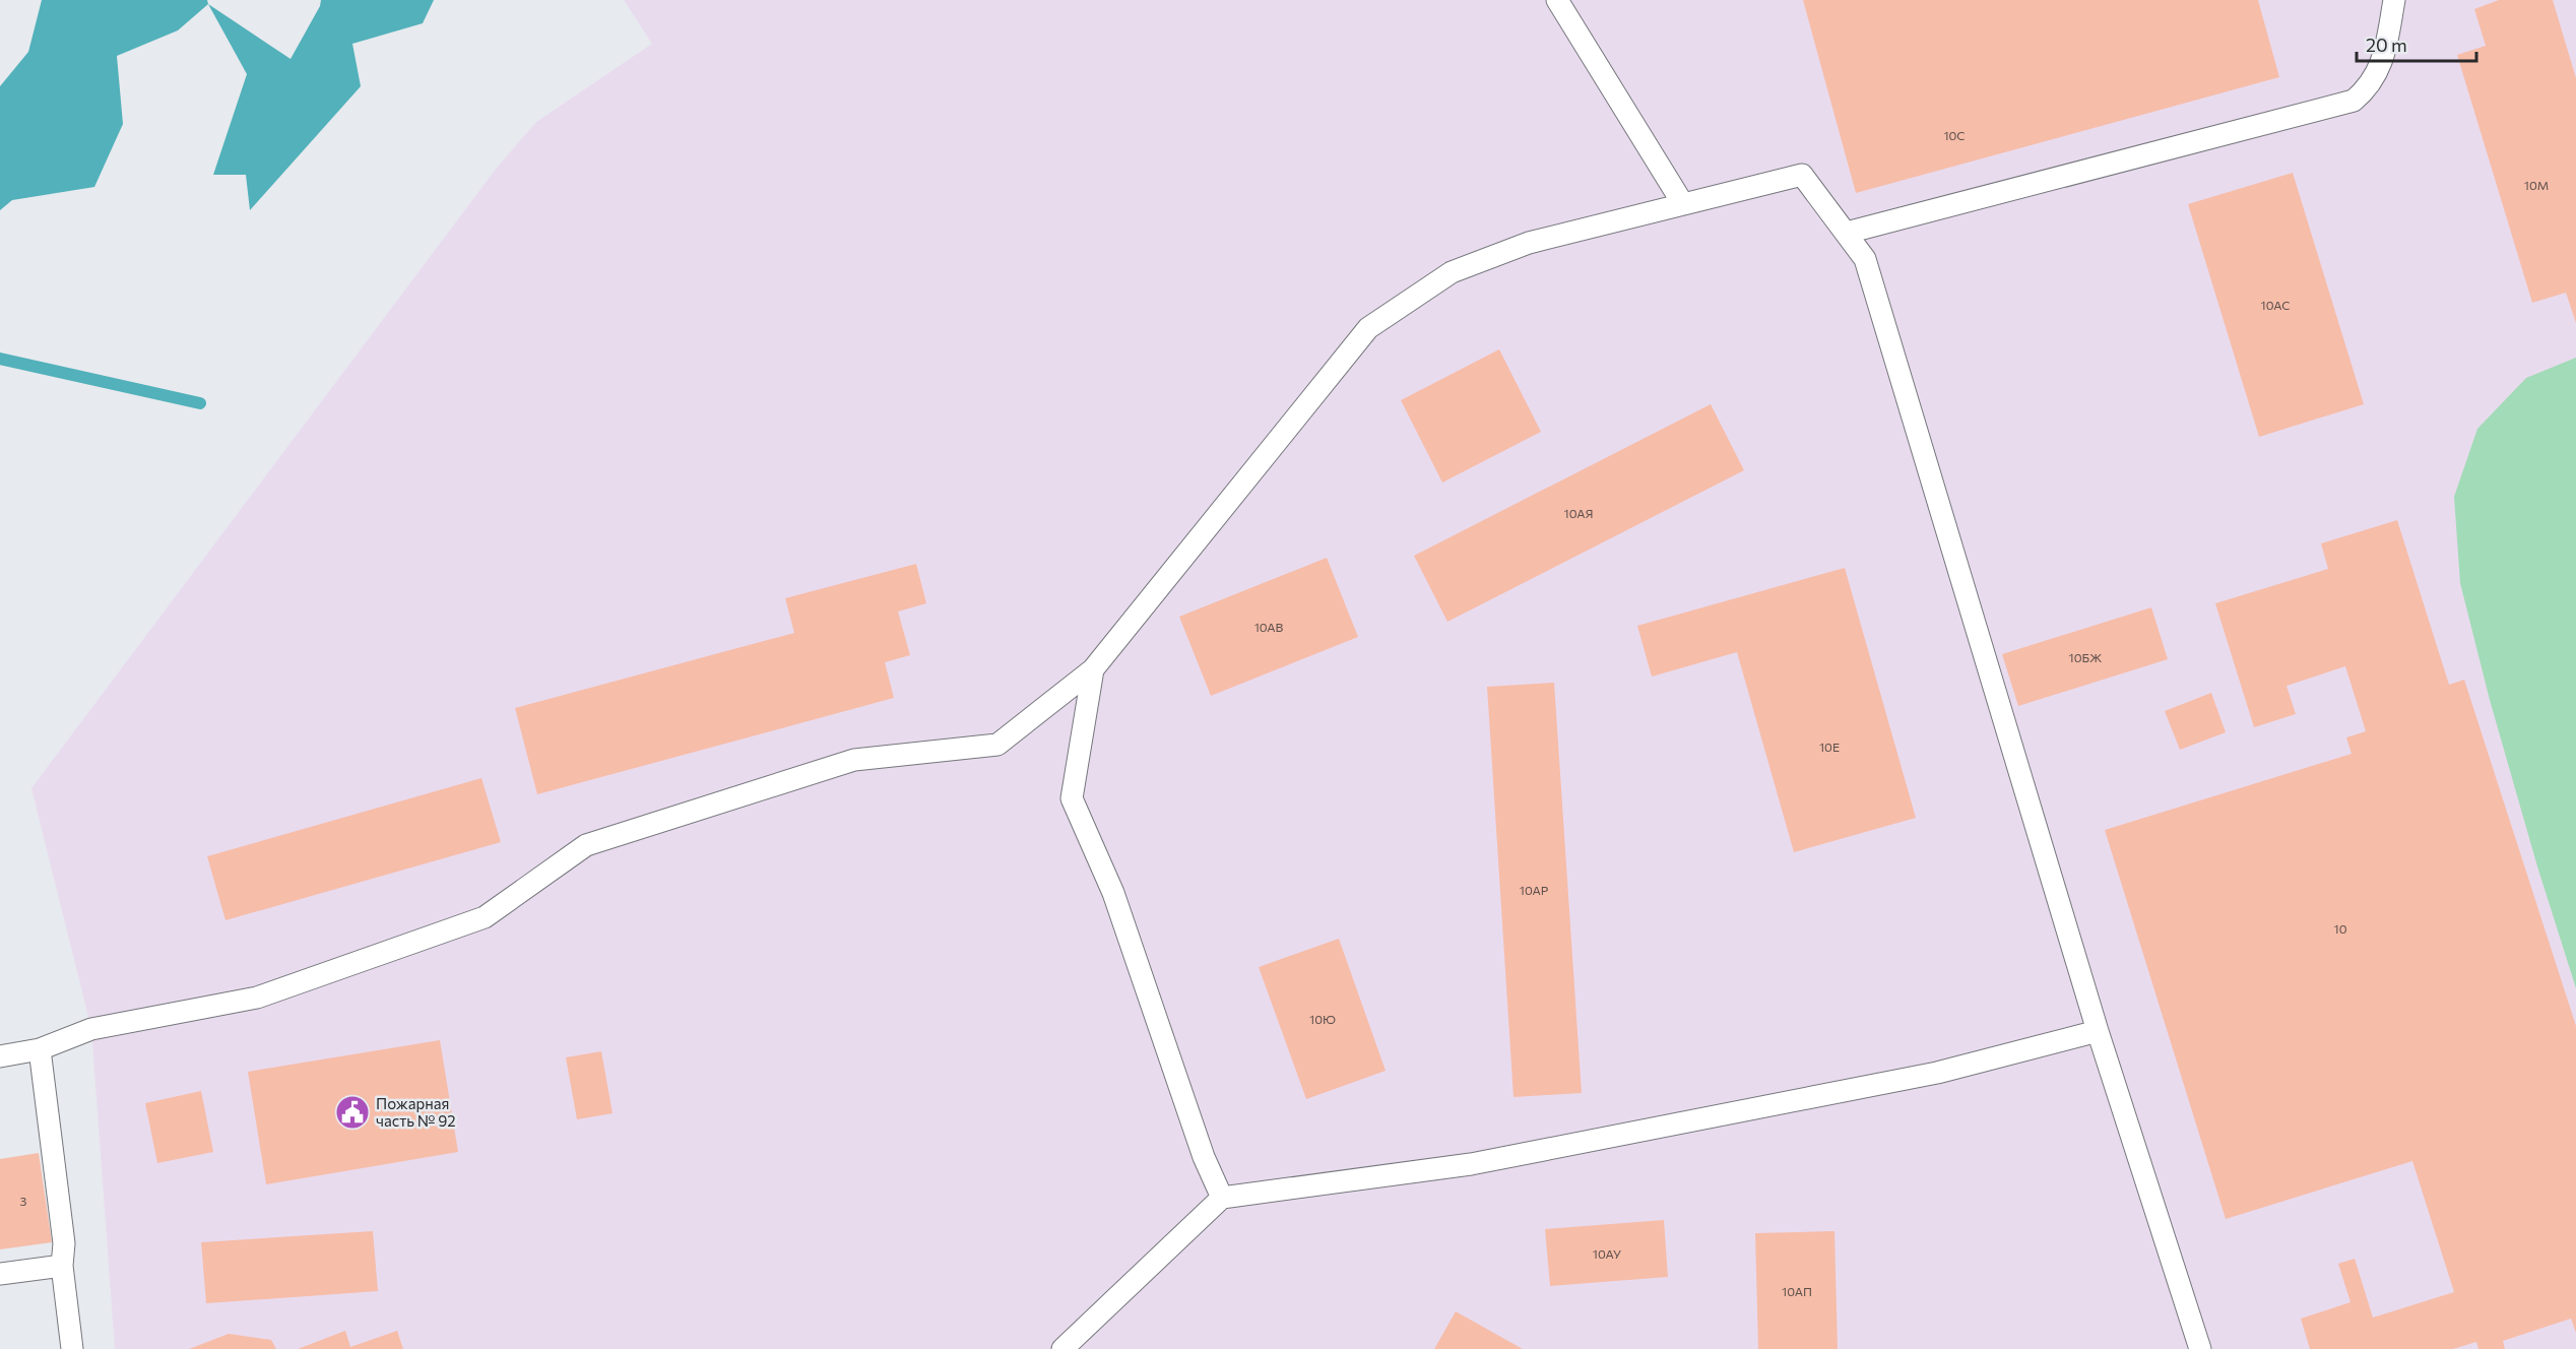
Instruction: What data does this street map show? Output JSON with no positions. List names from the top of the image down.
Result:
{
  "places": {
    "public building": ["Пожарная часть № 92"]
  },
  "house_numbers": [
    "10С",
    "10М",
    "10АС",
    "10АЯ",
    "10АВ",
    "10БЖ",
    "10Е",
    "10АР",
    "10",
    "10Ю",
    "3",
    "10АУ",
    "10АП"
  ],
  "scale_bar": "20 m"
}
